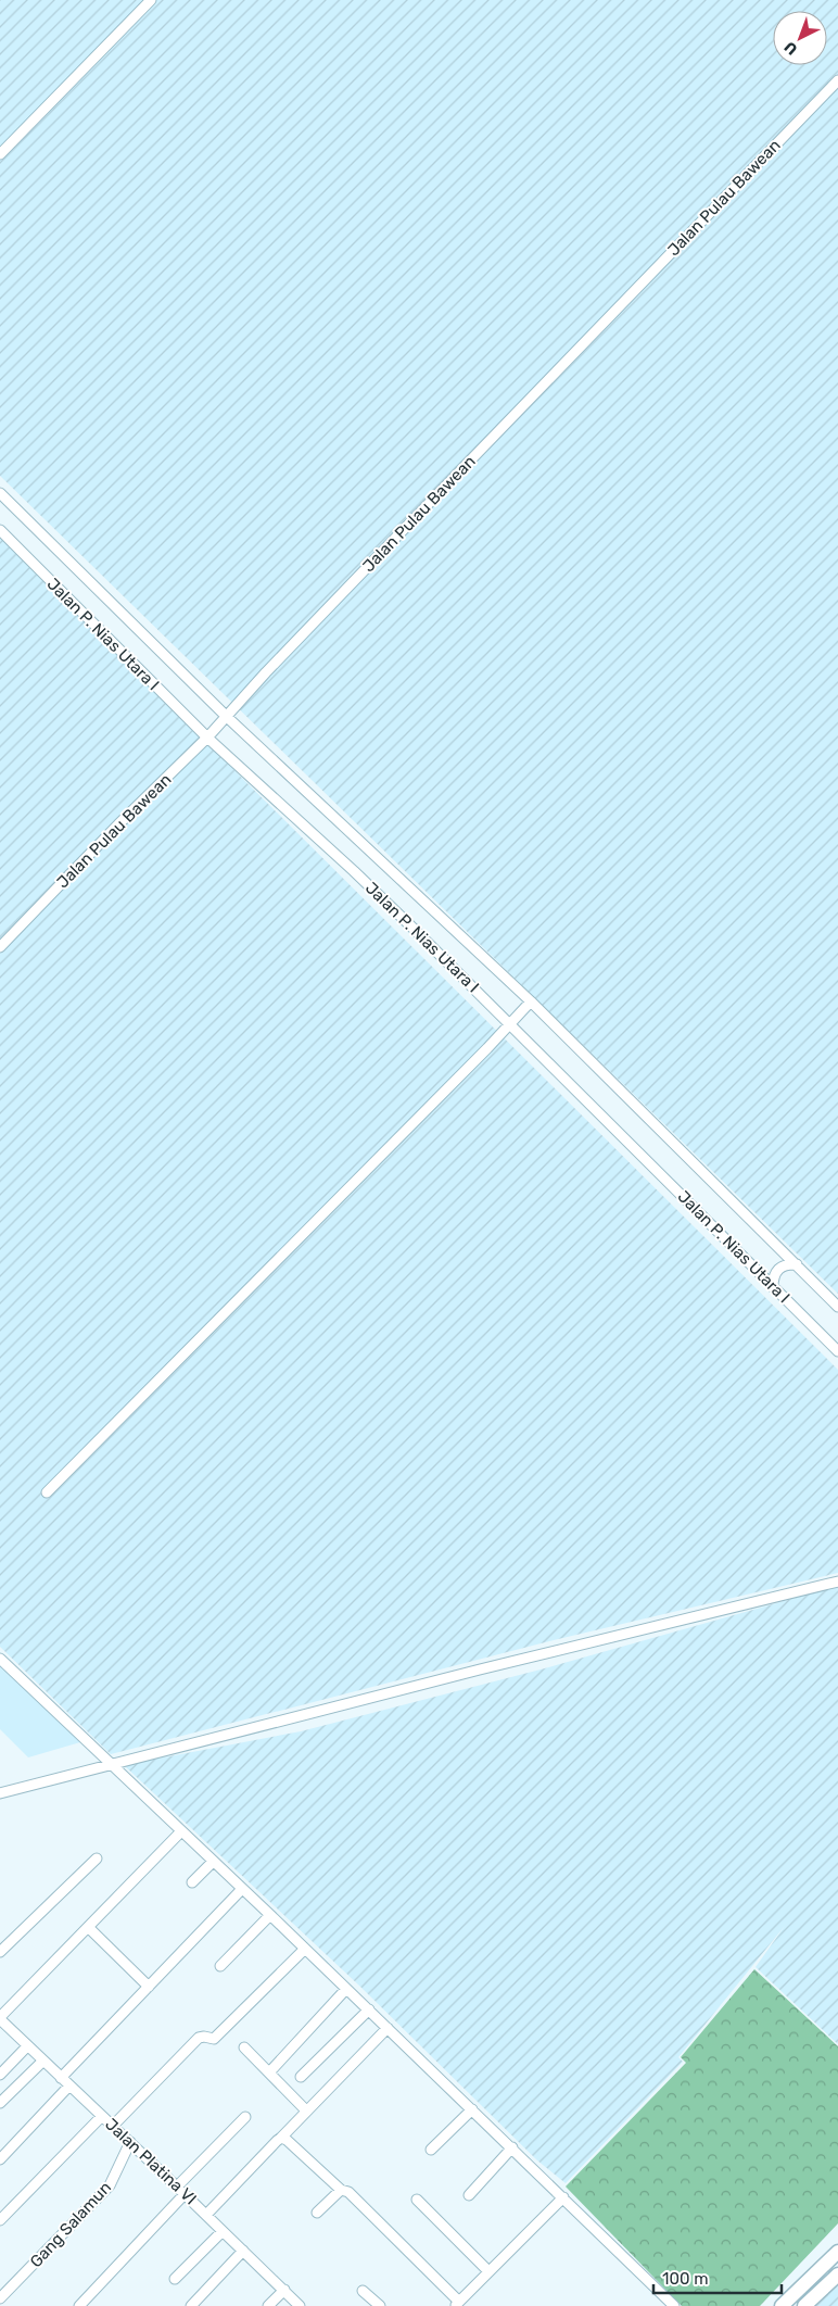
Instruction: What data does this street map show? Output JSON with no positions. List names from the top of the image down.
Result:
{
  "streets": {
    "street": [
      "Jalan Pulau Bawean",
      "Jalan P. Nias Utara I",
      "Jalan Platina VI",
      "Gang Salamun"
    ]
  },
  "crossings": [
    ["Jalan Pulau Bawean", "Jalan P. Nias Utara I"],
    ["Jalan Platina VI", "Gang Salamun"]
  ],
  "scale_bar": "100 m",
  "north": "bottom left"
}
